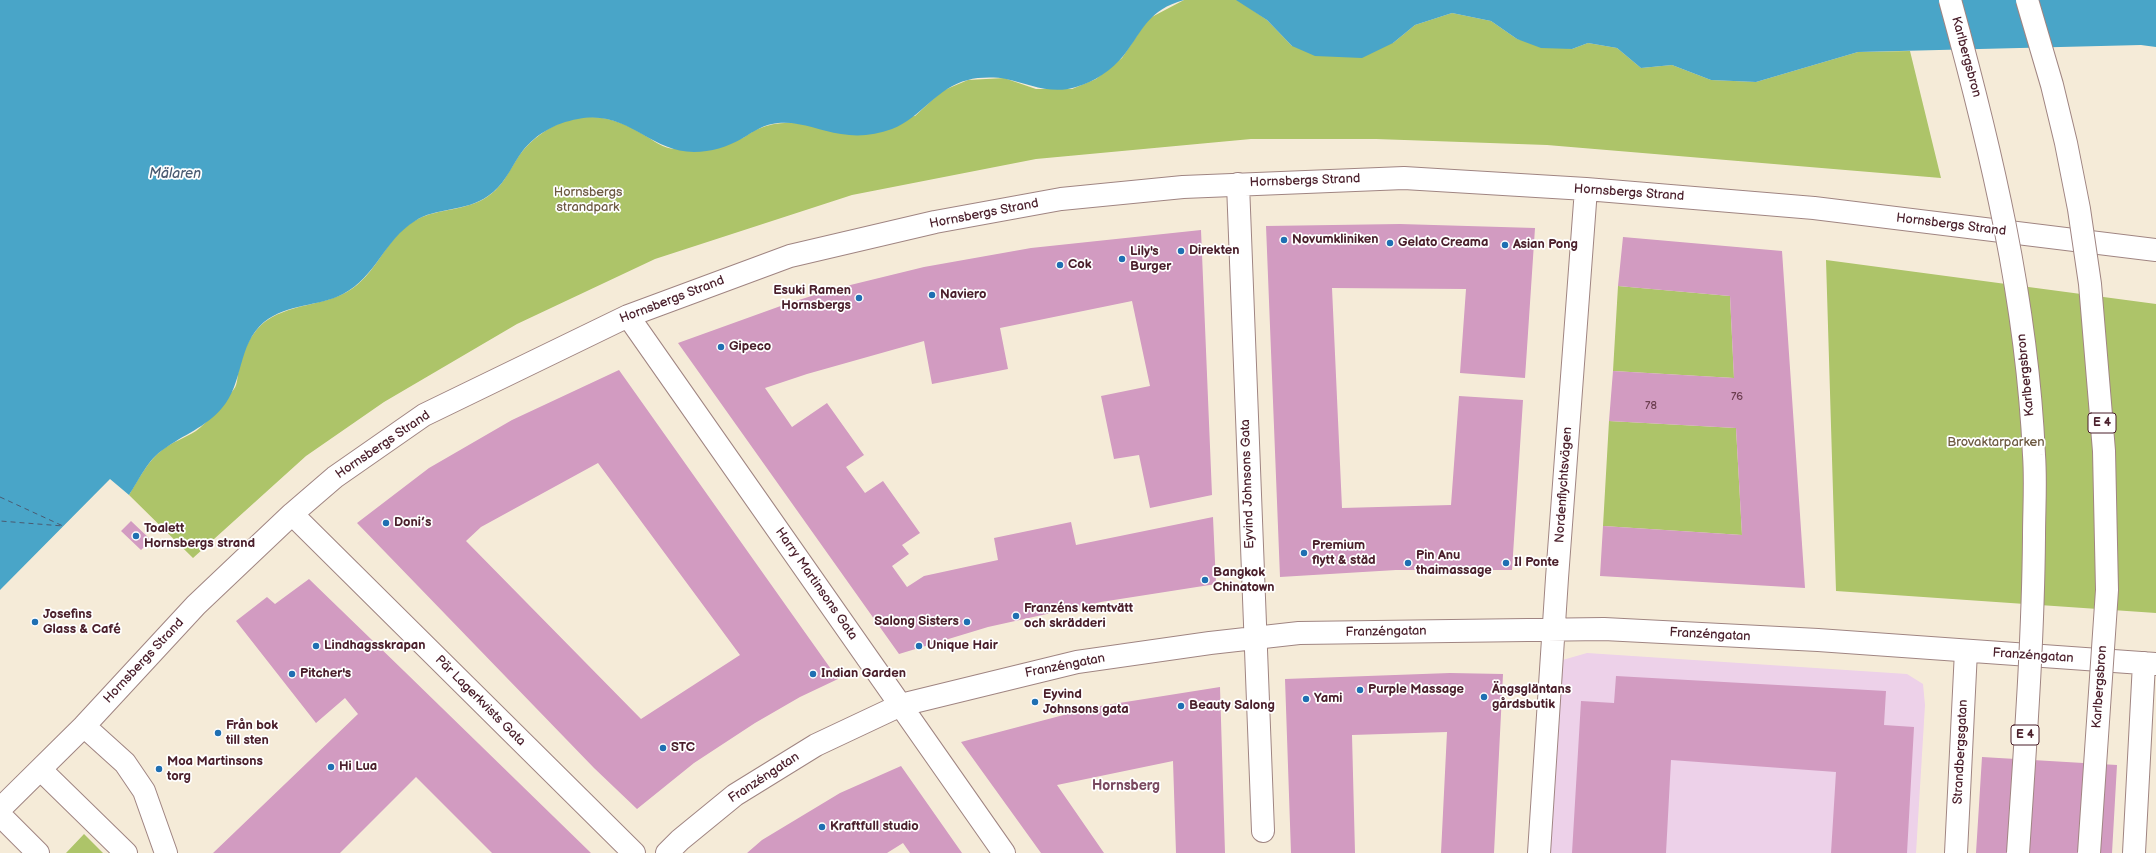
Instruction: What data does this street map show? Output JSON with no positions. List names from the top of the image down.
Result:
{
  "streets": {
    "main road": [
      "Karlbergsbron",
      "Hornsbergs Strand",
      "E 4",
      "Eyvind Johnsons Gata",
      "Nordenflychtsvägen",
      "Harry Martinsons Gata",
      "Franzéngatan",
      "Pär Lagerkvists Gata",
      "Strandbergsgatan"
    ]
  },
  "crossings": [
    ["Hornsbergs Strand", "Eyvind Johnsons Gata"],
    ["Hornsbergs Strand", "Nordenflychtsvägen"],
    ["Hornsbergs Strand", "Harry Martinsons Gata"],
    ["Hornsbergs Strand", "Pär Lagerkvists Gata"],
    ["Eyvind Johnsons Gata", "Franzéngatan"],
    ["Nordenflychtsvägen", "Franzéngatan"],
    ["Harry Martinsons Gata", "Franzéngatan"],
    ["Franzéngatan", "Strandbergsgatan"]
  ],
  "districts": ["Hornsberg"],
  "water": ["Mälaren"],
  "parks": ["Hornsbergs strandpark", "Brovaktarparken"],
  "places": [
    "Novumkliniken",
    "Gelato Creama",
    "Asian Pong",
    "Direkten",
    "Lily's Burger",
    "Cok",
    "Naviero",
    "Esuki Ramen Hornsbergs",
    "Gipeco",
    "Doni’s",
    "Toalett Hornsbergs strand",
    "Premium flytt & städ",
    "Pin Anu thaimassage",
    "Il Ponte",
    "Bangkok Chinatown",
    "Franzéns kemtvätt och skrädderi",
    "Josefins Glass & Café",
    "Salong Sisters",
    "Lindhagsskrapan",
    "Unique Hair",
    "Pitcher's",
    "Indian Garden",
    "Purple Massage",
    "Ängsgläntans gårdsbutik",
    "Yami",
    "Eyvind Johnsons gata",
    "Beauty Salong",
    "Från bok till sten",
    "STC",
    "Hi Lua",
    "Moa Martinsons torg",
    "Kraftfull studio"
  ],
  "house_numbers": ["76", "78"]
}
